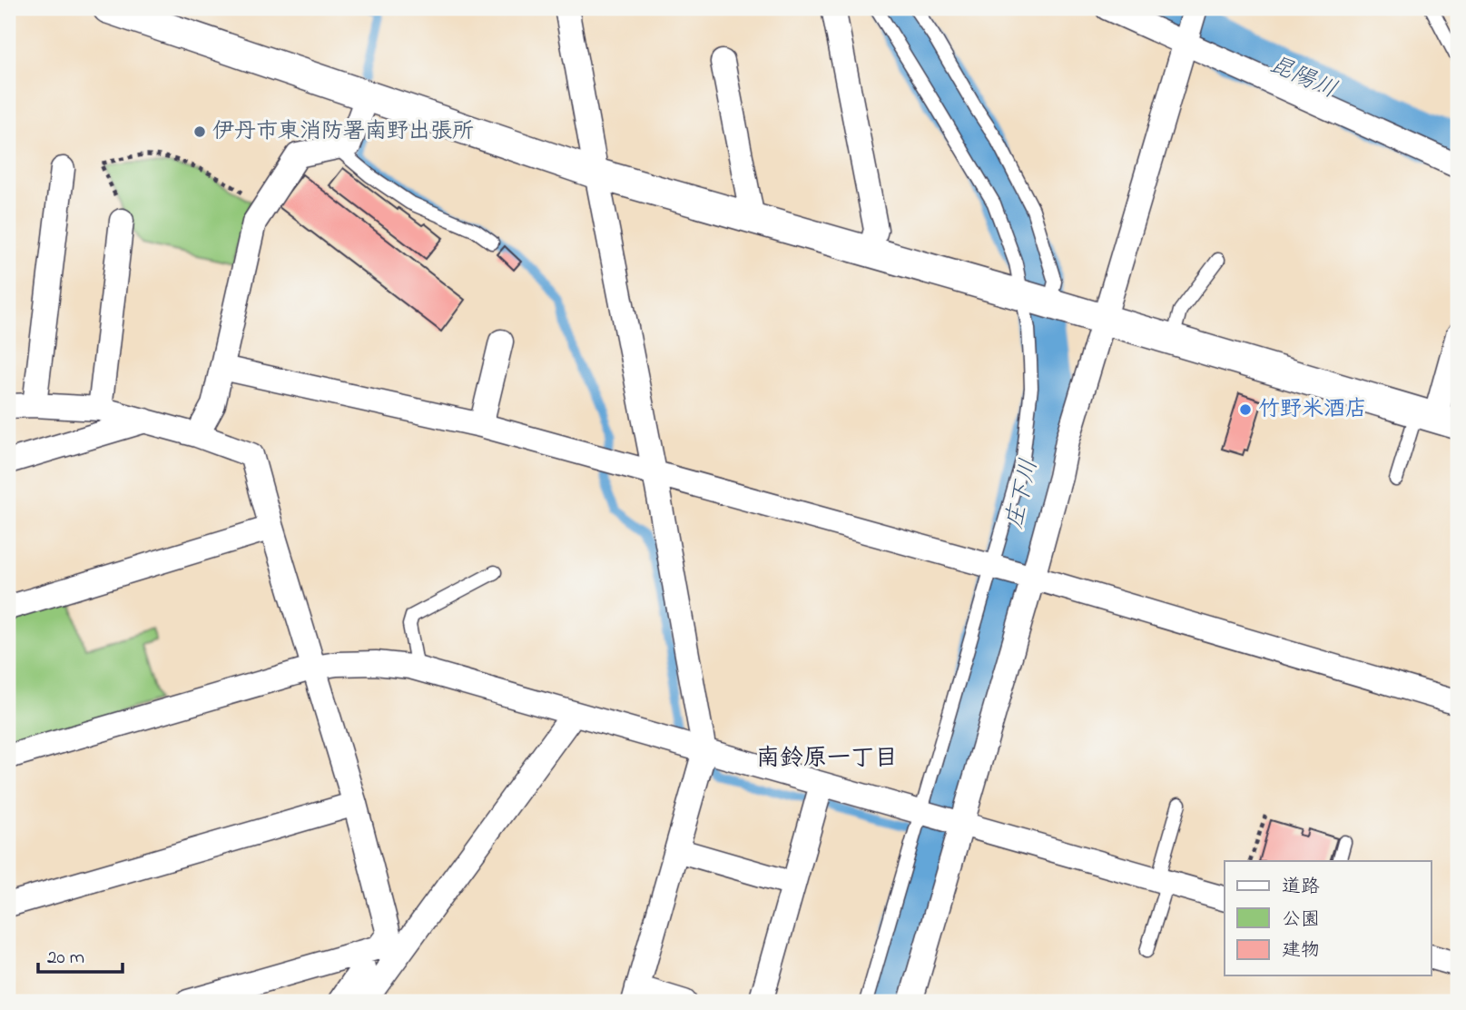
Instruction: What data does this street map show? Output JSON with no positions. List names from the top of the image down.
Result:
{
  "districts": ["南鈴原一丁目"],
  "water": ["昆陽川", "庄下川"],
  "places": ["伊丹市東消防署南野出張所", "竹野米酒店"],
  "legend": ["道路", "公園", "建物"],
  "scale_bar": "20 m"
}
